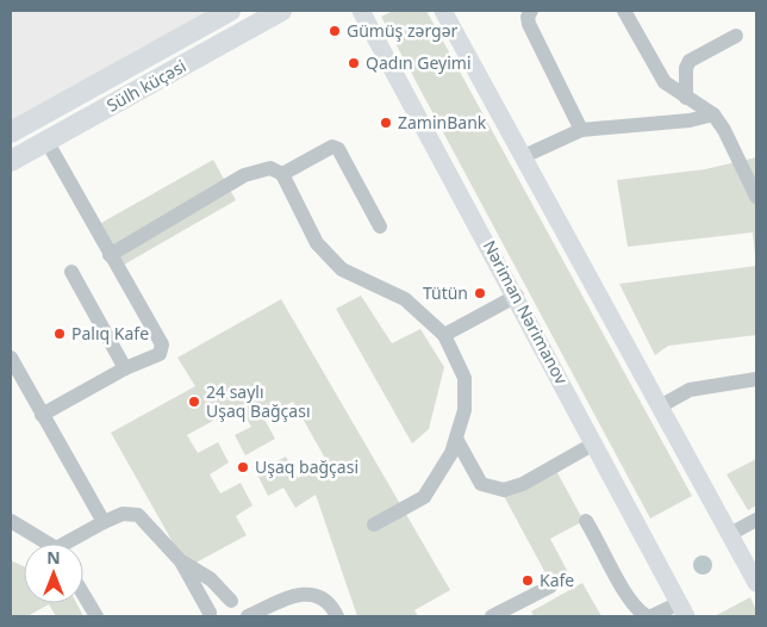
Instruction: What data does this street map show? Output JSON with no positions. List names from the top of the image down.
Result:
{
  "streets": {
    "highway": ["Sülh küçəsi"],
    "main road": ["Nəriman Nərimanov"]
  },
  "places": [
    "Gümüş zərgər",
    "Qadın Geyimi",
    "ZaminBank",
    "Tütün",
    "Palıq Kafe",
    "24 saylı Uşaq Bağçası",
    "Uşaq bağçasi",
    "Kafe"
  ],
  "north": "top"
}
